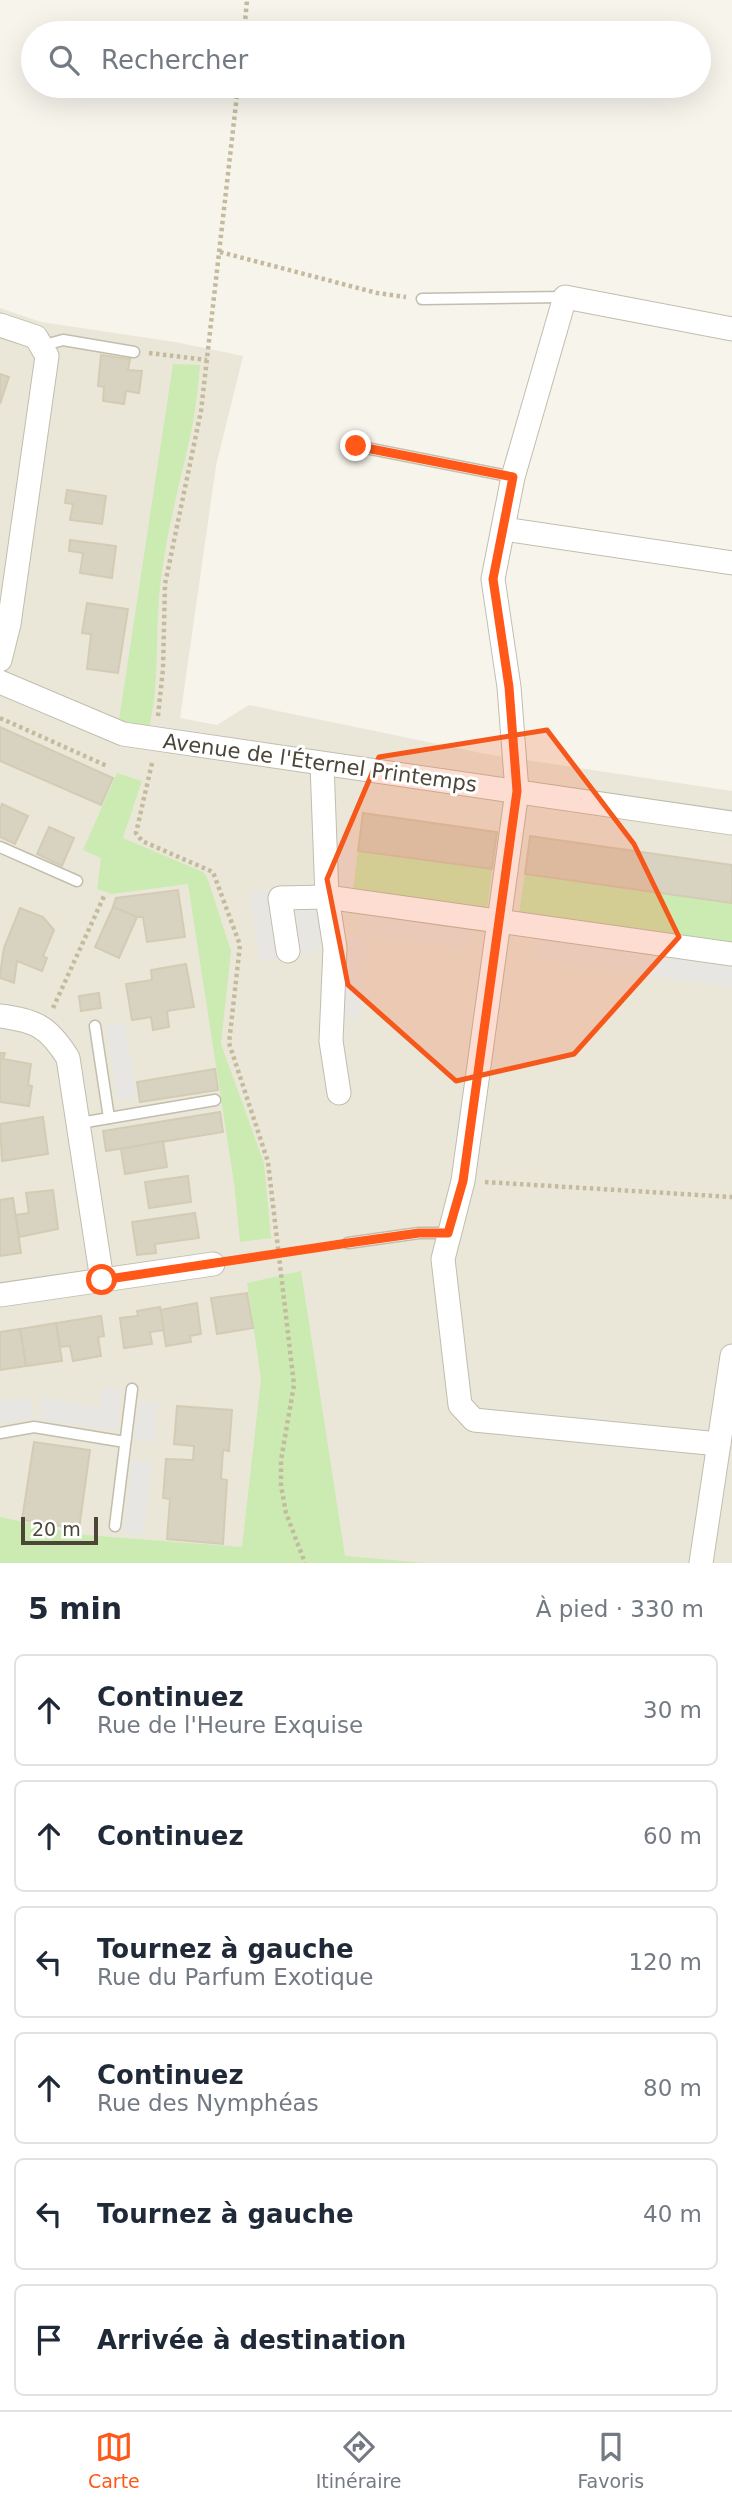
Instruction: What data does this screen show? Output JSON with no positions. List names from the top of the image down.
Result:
{
  "streets": {
    "street": ["Avenue de l'Éternel Printemps"]
  },
  "scale_bar": "20 m",
  "page": {
    "search": "Rechercher",
    "scale": "20 m",
    "heading": ["5 min", "À pied · 330 m"],
    "list": [
      ["Continuez", "Rue de l'Heure Exquise", "30 m"],
      ["Continuez", "60 m"],
      ["Tournez à gauche", "Rue du Parfum Exotique", "120 m"],
      ["Continuez", "Rue des Nymphéas", "80 m"],
      ["Tournez à gauche", "40 m"],
      "Arrivée à destination"
    ],
    "nav": ["Carte", "Itinéraire", "Favoris"]
  }
}
